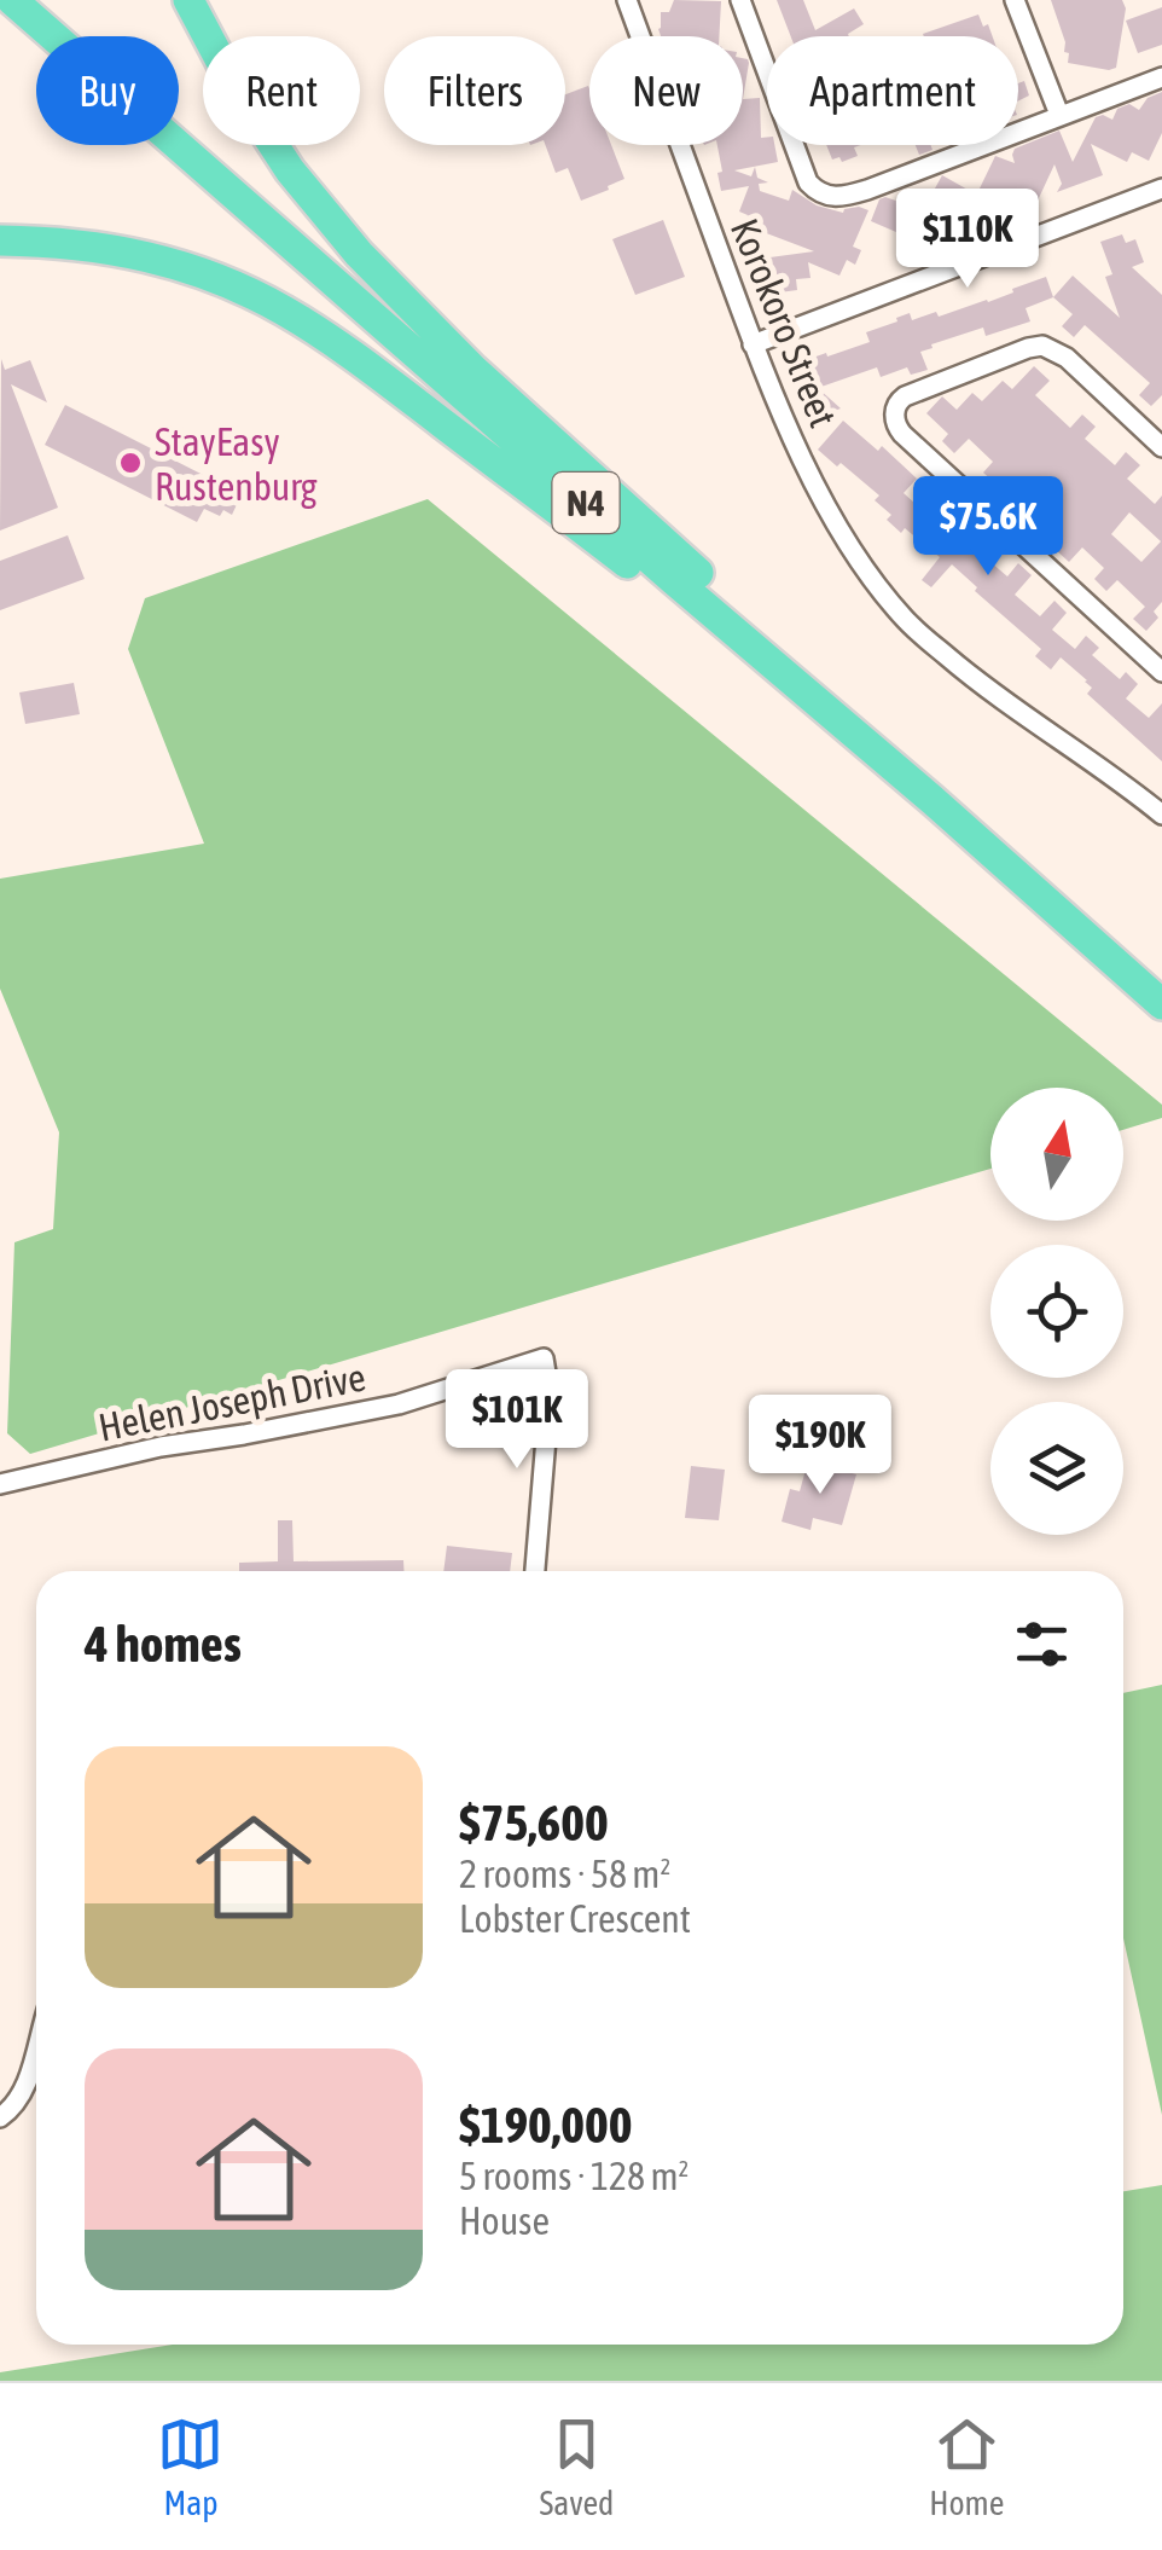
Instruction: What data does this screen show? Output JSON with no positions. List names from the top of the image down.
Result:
{
  "streets": {
    "highway": ["N4"],
    "street": ["Korokoro Street", "Helen Joseph Drive"]
  },
  "places": ["StayEasy Rustenburg"],
  "north": "top",
  "page": {
    "chip": [
      "Buy",
      "Rent",
      "Filters",
      "New",
      "Apartment"
    ],
    "price": [
      "$110K",
      "$75.6K",
      "$101K",
      "$190K"
    ],
    "heading": "4 homes",
    "list": [
      {
        "name": "$75,600",
        "note": "2 rooms · 58 m² · Lobster Crescent"
      },
      {
        "name": "$190,000",
        "note": "5 rooms · 128 m² · House"
      }
    ],
    "tabs": ["Map", "Saved", "Home"]
  }
}
